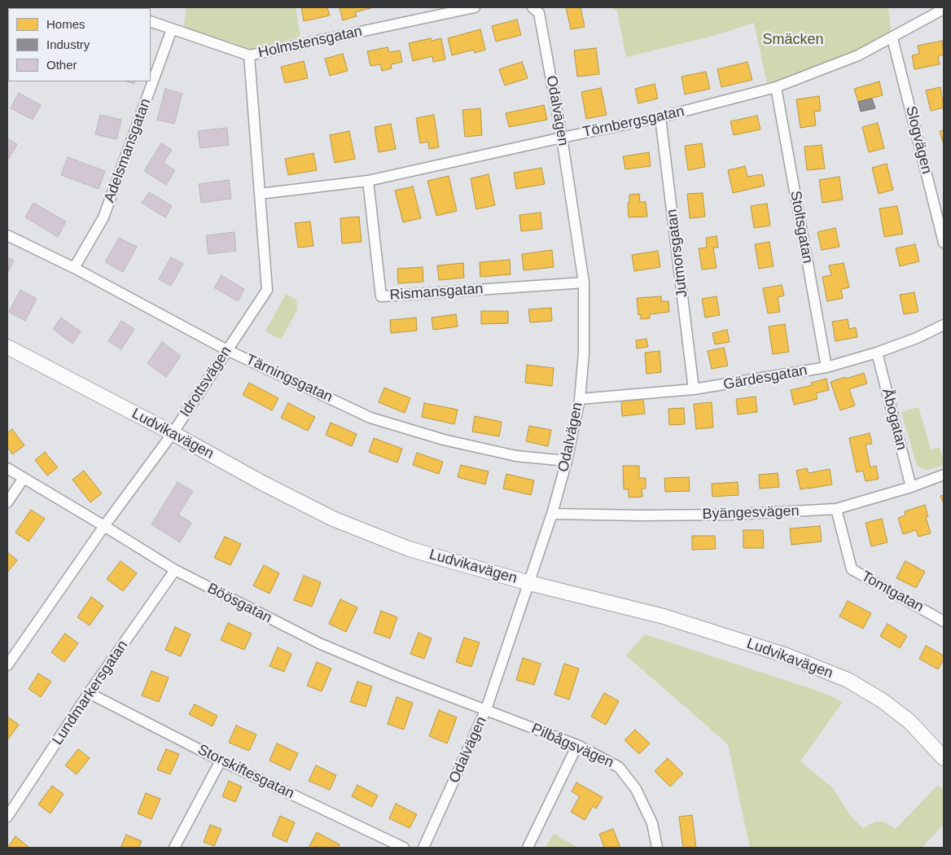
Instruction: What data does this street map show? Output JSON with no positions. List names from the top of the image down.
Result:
{
  "streets": {
    "street": [
      "Holmstensgatan",
      "Odalvägen",
      "Törnbergsgatan",
      "Slogvägen",
      "Adelsmansgatan",
      "Stoltsgatan",
      "Jutmorsgatan",
      "Rismansgatan",
      "Gärdesgatan",
      "Tärningsgatan",
      "Idrottsvägen",
      "Åbogatan",
      "Ludvikavägen",
      "Byängesvägen",
      "Tomtgatan",
      "Böösgatan",
      "Lundmarkersgatan",
      "Pilbågsvägen",
      "Storskiftesgatan"
    ]
  },
  "crossings": [
    ["Holmstensgatan", "Adelsmansgatan"],
    ["Holmstensgatan", "Idrottsvägen"],
    ["Odalvägen", "Törnbergsgatan"],
    ["Odalvägen", "Rismansgatan"],
    ["Odalvägen", "Gärdesgatan"],
    ["Odalvägen", "Tärningsgatan"],
    ["Odalvägen", "Ludvikavägen"],
    ["Odalvägen", "Byängesvägen"],
    ["Odalvägen", "Böösgatan"],
    ["Odalvägen", "Pilbågsvägen"],
    ["Törnbergsgatan", "Slogvägen"],
    ["Törnbergsgatan", "Stoltsgatan"],
    ["Törnbergsgatan", "Jutmorsgatan"],
    ["Törnbergsgatan", "Rismansgatan"],
    ["Törnbergsgatan", "Idrottsvägen"],
    ["Adelsmansgatan", "Tärningsgatan"],
    ["Stoltsgatan", "Gärdesgatan"],
    ["Jutmorsgatan", "Gärdesgatan"],
    ["Gärdesgatan", "Åbogatan"],
    ["Tärningsgatan", "Idrottsvägen"],
    ["Idrottsvägen", "Ludvikavägen"],
    ["Idrottsvägen", "Böösgatan"],
    ["Åbogatan", "Byängesvägen"],
    ["Byängesvägen", "Tomtgatan"],
    ["Böösgatan", "Lundmarkersgatan"],
    ["Böösgatan", "Pilbågsvägen"],
    ["Lundmarkersgatan", "Storskiftesgatan"]
  ],
  "parks": ["Smäcken"],
  "legend": ["Homes", "Industry", "Other"]
}
